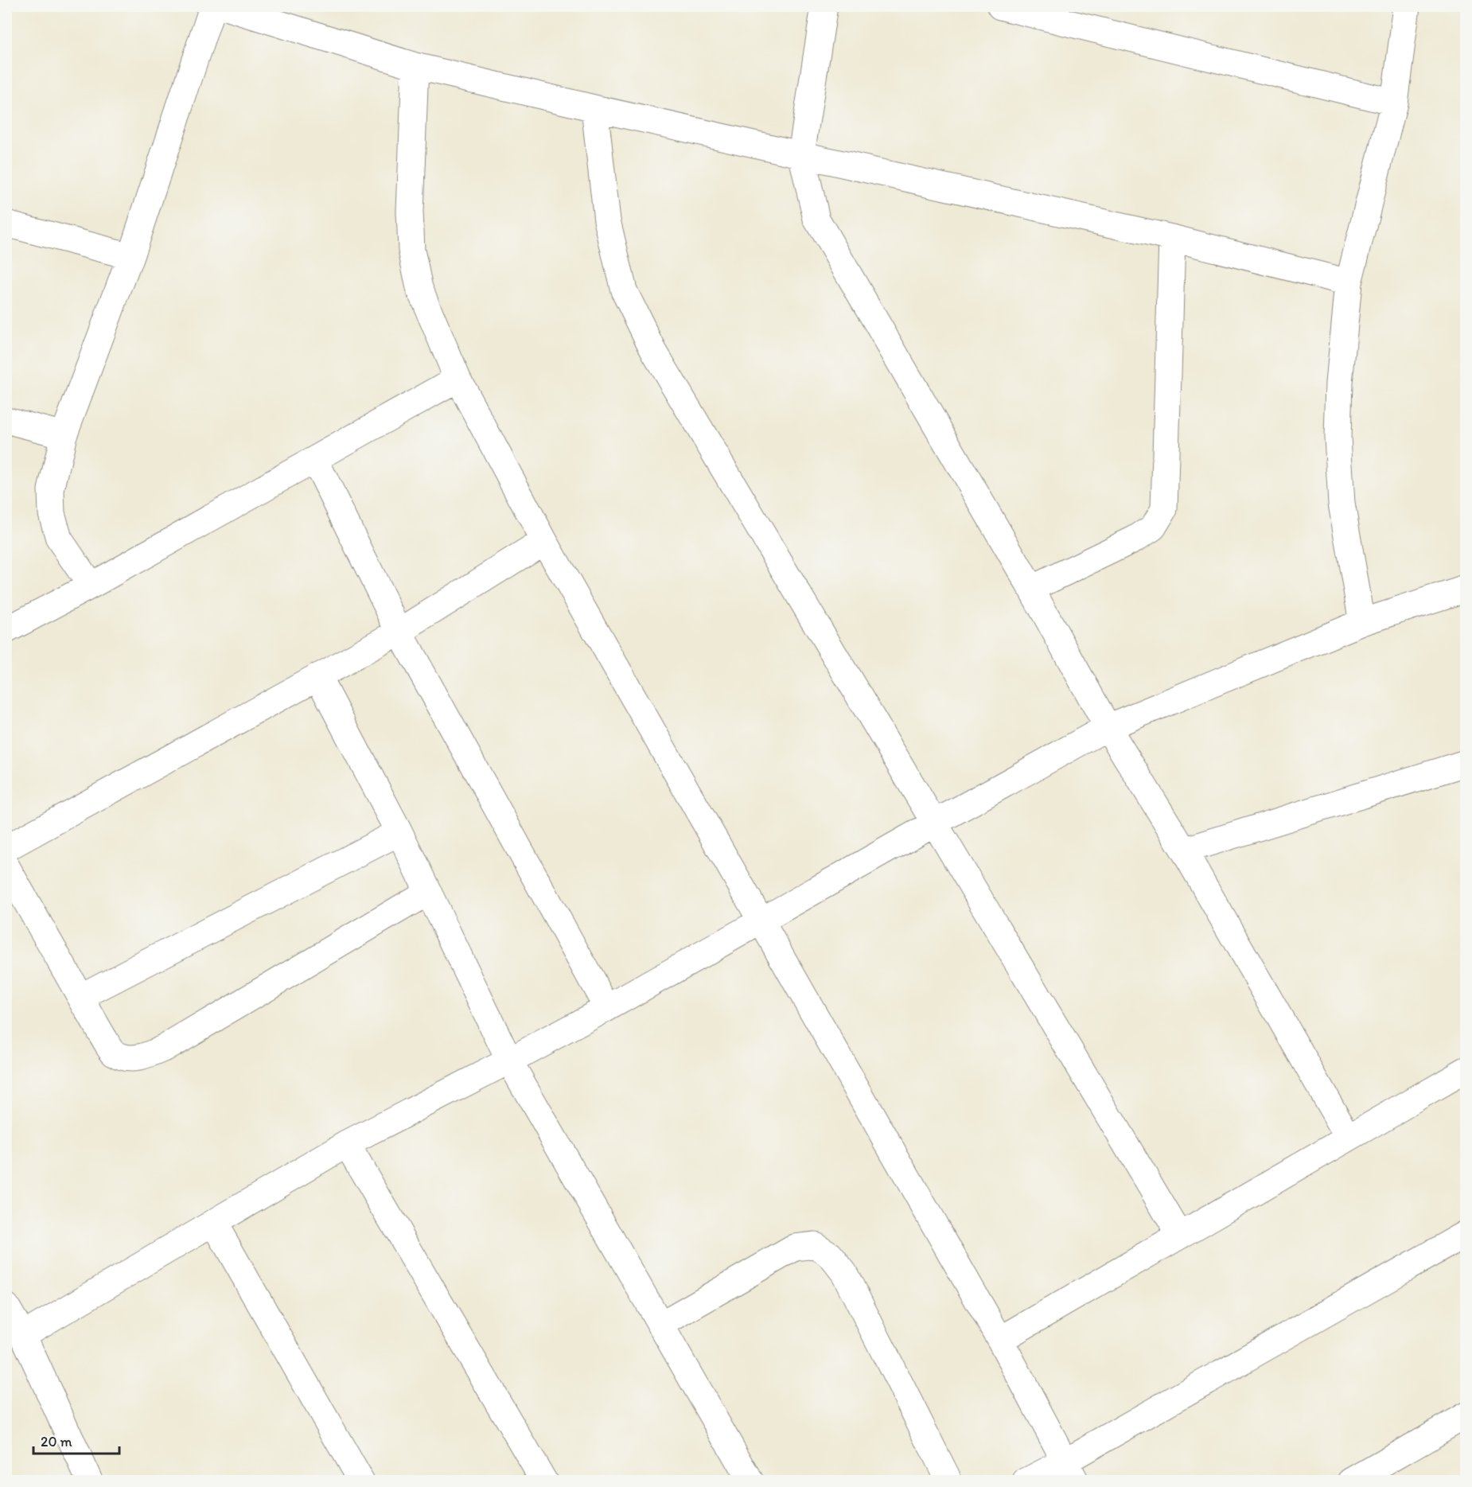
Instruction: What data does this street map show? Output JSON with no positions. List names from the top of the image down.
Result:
{
  "scale_bar": "20 m"
}
